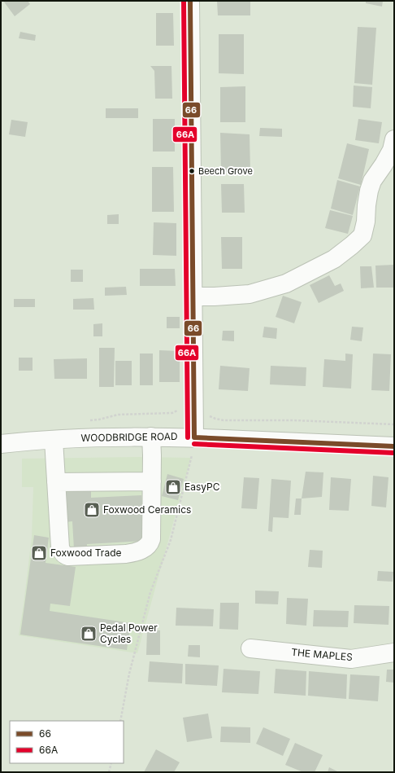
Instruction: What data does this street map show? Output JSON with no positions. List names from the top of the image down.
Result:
{
  "streets": {
    "street": ["WOODBRIDGE ROAD", "THE MAPLES"]
  },
  "places": {
    "other": ["Beech Grove"],
    "shop": [
      "EasyPC",
      "Foxwood Ceramics",
      "Foxwood Trade",
      "Pedal Power Cycles"
    ]
  },
  "lines": ["transit line 66", "transit line 66A"],
  "legend": ["66", "66A"]
}
